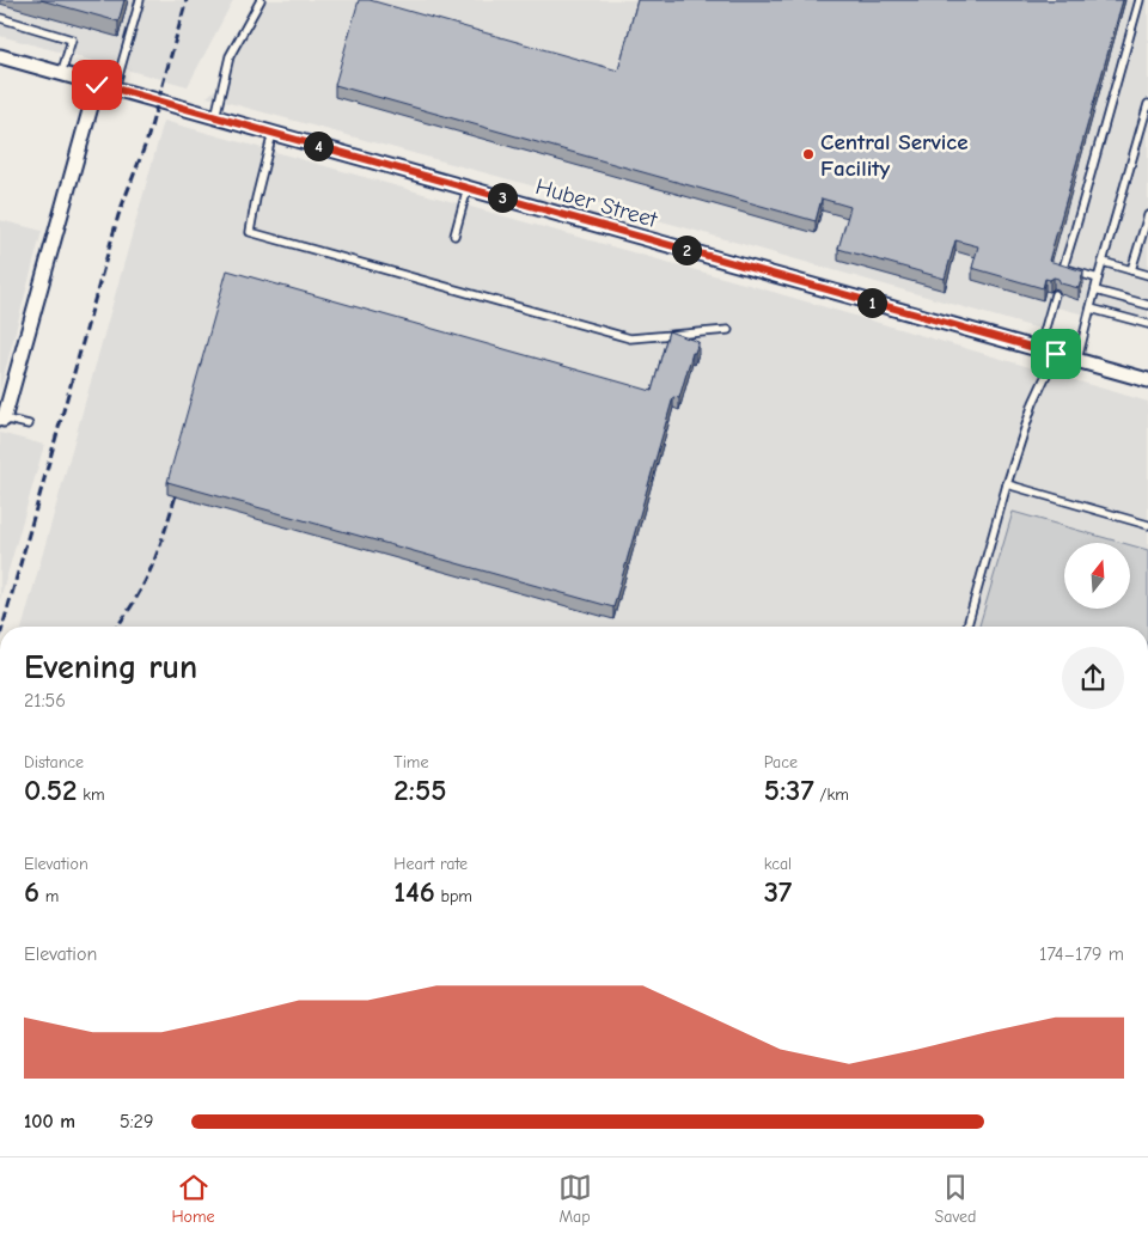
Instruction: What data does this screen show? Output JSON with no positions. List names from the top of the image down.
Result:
{
  "streets": {
    "street": ["Huber Street"]
  },
  "places": ["Central Service Facility"],
  "north": "top",
  "page": {
    "pins": [
      "4",
      "3",
      "2",
      "1"
    ],
    "heading": ["Evening run", "21:56"],
    "stats": [
      ["Distance", "0.52 km"],
      ["Time", "2:55"],
      ["Pace", "5:37 /km"],
      ["Elevation", "6 m"],
      ["Heart rate", "146 bpm"],
      ["kcal", "37"]
    ],
    "chart": ["Elevation", "174–179 m"],
    "list": [
      {
        "name": "100 m",
        "note": "5:29"
      }
    ],
    "tabs": ["Home", "Map", "Saved"]
  }
}
